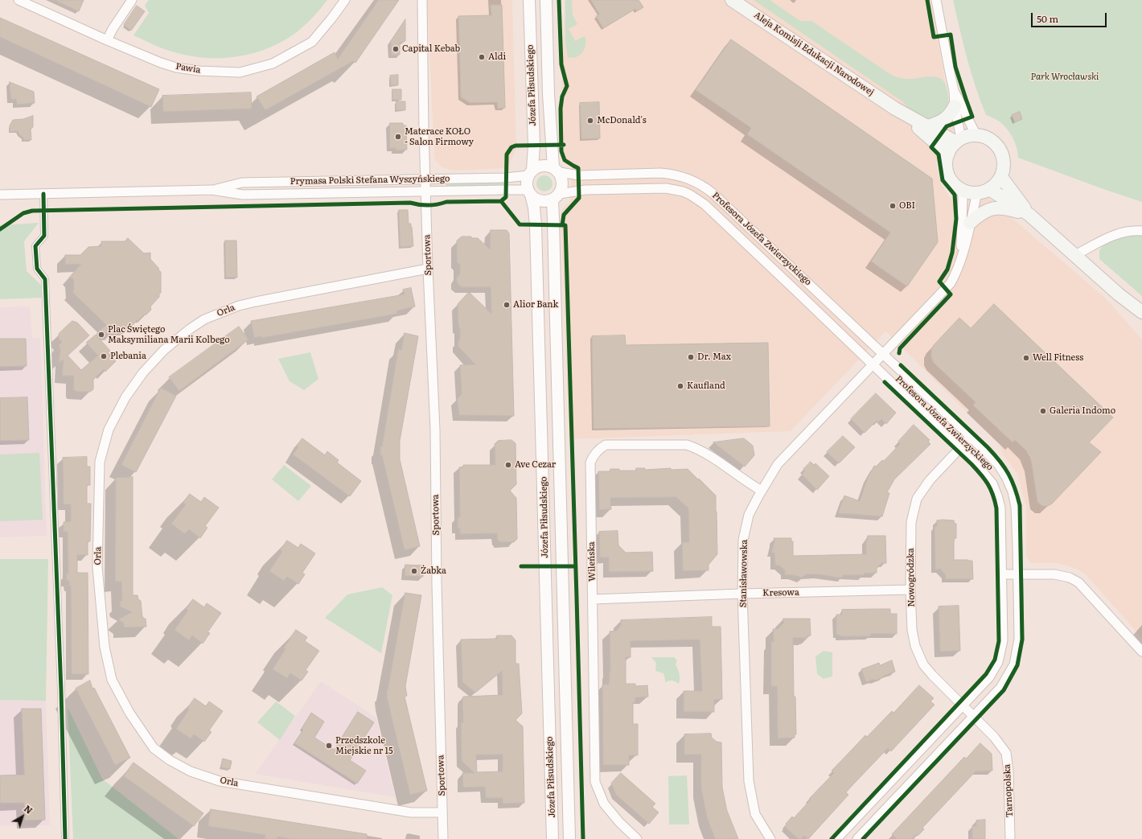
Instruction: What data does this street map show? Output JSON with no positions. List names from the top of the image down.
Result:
{
  "streets": {
    "main road": ["Aleja Komisji Edukacji Narodowej"],
    "street": [
      "Pawia",
      "Józefa Piłsudskiego",
      "Prymasa Polski Stefana Wyszyńskiego",
      "Profesora Józefa Zwierzyckiego",
      "Sportowa",
      "Orla",
      "Wileńska",
      "Stanisławowska",
      "Nowogródzka",
      "Kresowa",
      "Tarnopolska"
    ]
  },
  "crossings": [
    ["Józefa Piłsudskiego", "Prymasa Polski Stefana Wyszyńskiego"],
    ["Józefa Piłsudskiego", "Profesora Józefa Zwierzyckiego"],
    ["Prymasa Polski Stefana Wyszyńskiego", "Profesora Józefa Zwierzyckiego"],
    ["Prymasa Polski Stefana Wyszyńskiego", "Sportowa"],
    ["Profesora Józefa Zwierzyckiego", "Stanisławowska"],
    ["Profesora Józefa Zwierzyckiego", "Nowogródzka"],
    ["Profesora Józefa Zwierzyckiego", "Tarnopolska"],
    ["Sportowa", "Orla"],
    ["Wileńska", "Stanisławowska"],
    ["Wileńska", "Kresowa"],
    ["Stanisławowska", "Kresowa"],
    ["Nowogródzka", "Kresowa"],
    ["Nowogródzka", "Tarnopolska"]
  ],
  "parks": ["Park Wrocławski"],
  "places": [
    "Capital Kebab",
    "Aldi",
    "McDonald's",
    "Materace KOŁO - Salon Firmowy",
    "OBI",
    "Alior Bank",
    "Plac Świętego Maksymiliana Marii Kolbego",
    "Plebania",
    "Dr. Max",
    "Well Fitness",
    "Kaufland",
    "Galeria Indomo",
    "Ave Cezar",
    "Żabka",
    "Przedszkole Miejskie nr 15"
  ],
  "scale_bar": "50 m",
  "north": "top right"
}
